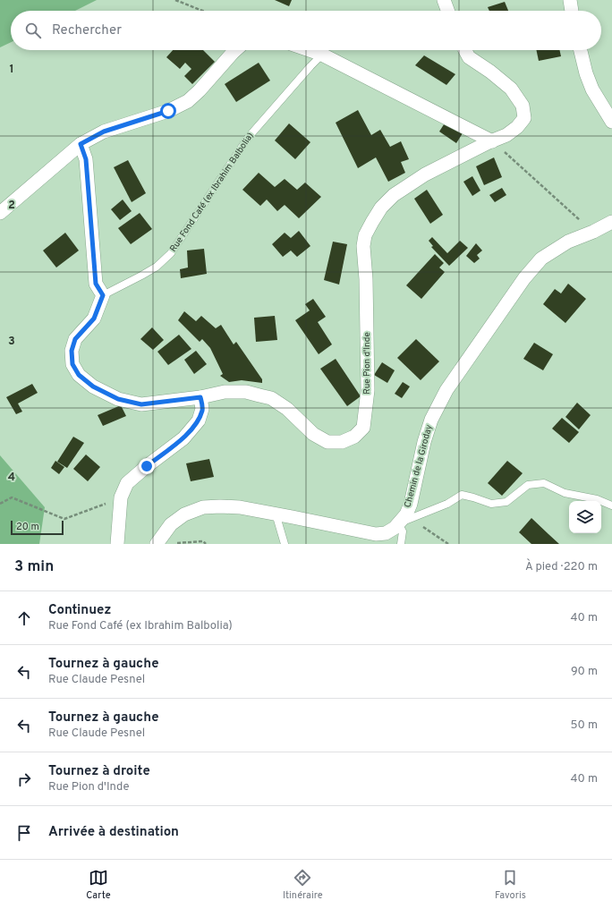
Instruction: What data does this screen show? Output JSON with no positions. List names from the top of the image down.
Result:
{
  "streets": {
    "street": ["Rue Pion d'Inde", "Chemin de la Giroday"],
    "lane": ["Rue Fond Café (ex Ibrahim Balbolia)"]
  },
  "crossings": [
    ["Rue Fond Café (ex Ibrahim Balbolia)", "Rue Pion d'Inde"]
  ],
  "scale_bar": "20 m",
  "page": {
    "search": "Rechercher",
    "scale": "20 m",
    "heading": ["3 min", "À pied · 220 m"],
    "list": [
      ["Continuez", "Rue Fond Café (ex Ibrahim Balbolia)", "40 m"],
      ["Tournez à gauche", "Rue Claude Pesnel", "90 m"],
      ["Tournez à gauche", "Rue Claude Pesnel", "50 m"],
      ["Tournez à droite", "Rue Pion d'Inde", "40 m"],
      "Arrivée à destination"
    ],
    "nav": ["Carte", "Itinéraire", "Favoris"]
  },
  "grid": {
    "rows": [
      "1",
      "2",
      "3",
      "4"
    ]
  }
}
